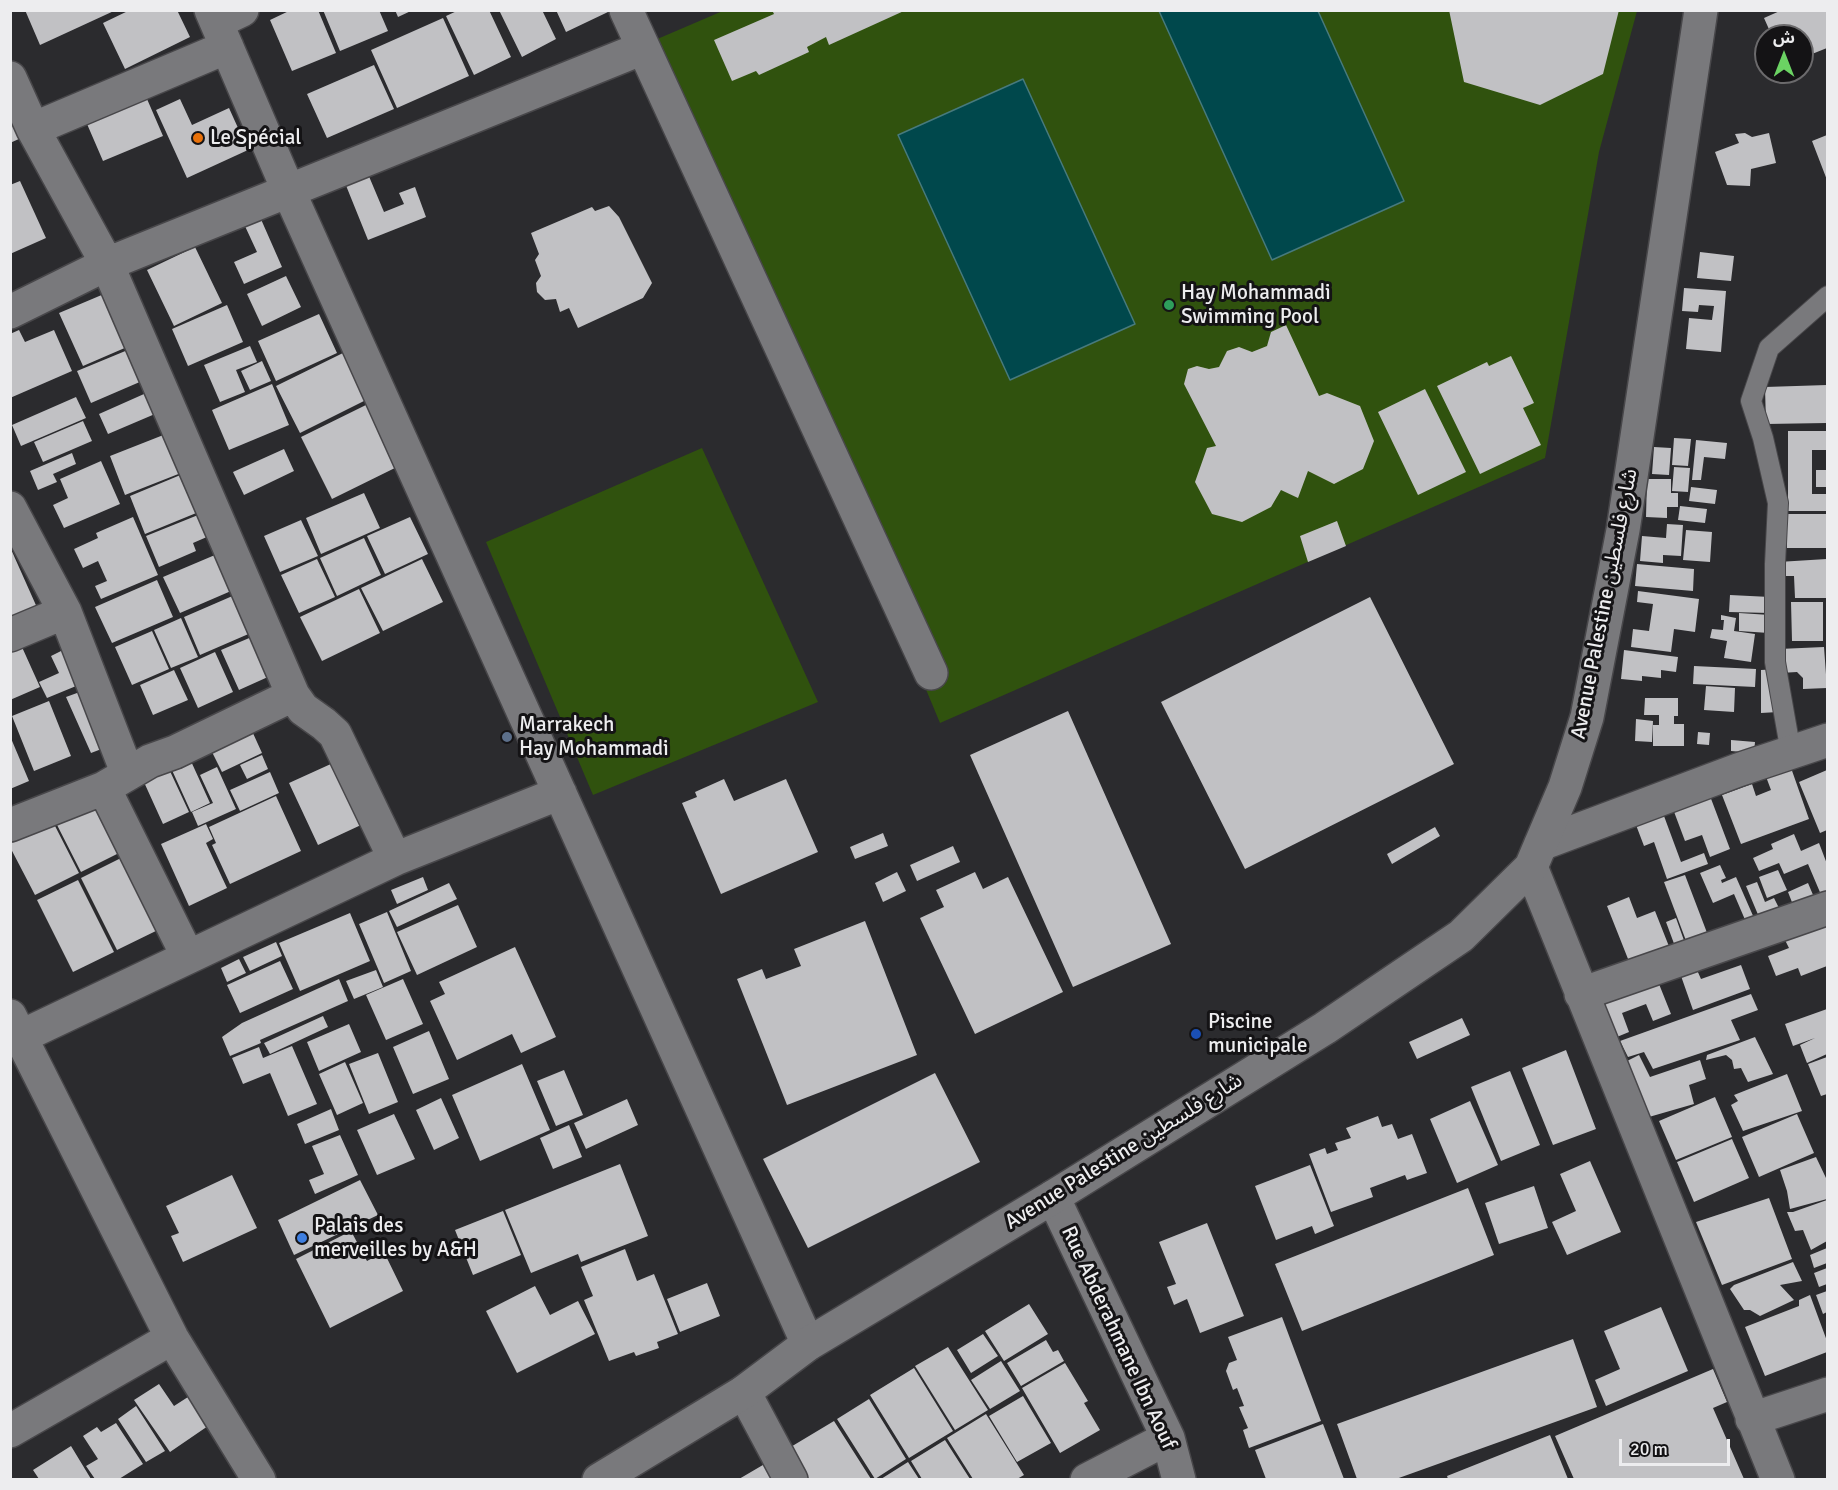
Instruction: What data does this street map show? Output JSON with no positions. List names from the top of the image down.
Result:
{
  "streets": {
    "street": ["Avenue Palestine شارع فلسطين", "Rue Abderahmane Ibn Aouf"]
  },
  "crossings": [
    ["Avenue Palestine شارع فلسطين", "Rue Abderahmane Ibn Aouf"]
  ],
  "places": [
    "Le Spécial",
    "Hay Mohammadi Swimming Pool",
    "Marrakech Hay Mohammadi",
    "Piscine municipale",
    "Palais des merveilles by A&H"
  ],
  "scale_bar": "20 m",
  "north": "top"
}
